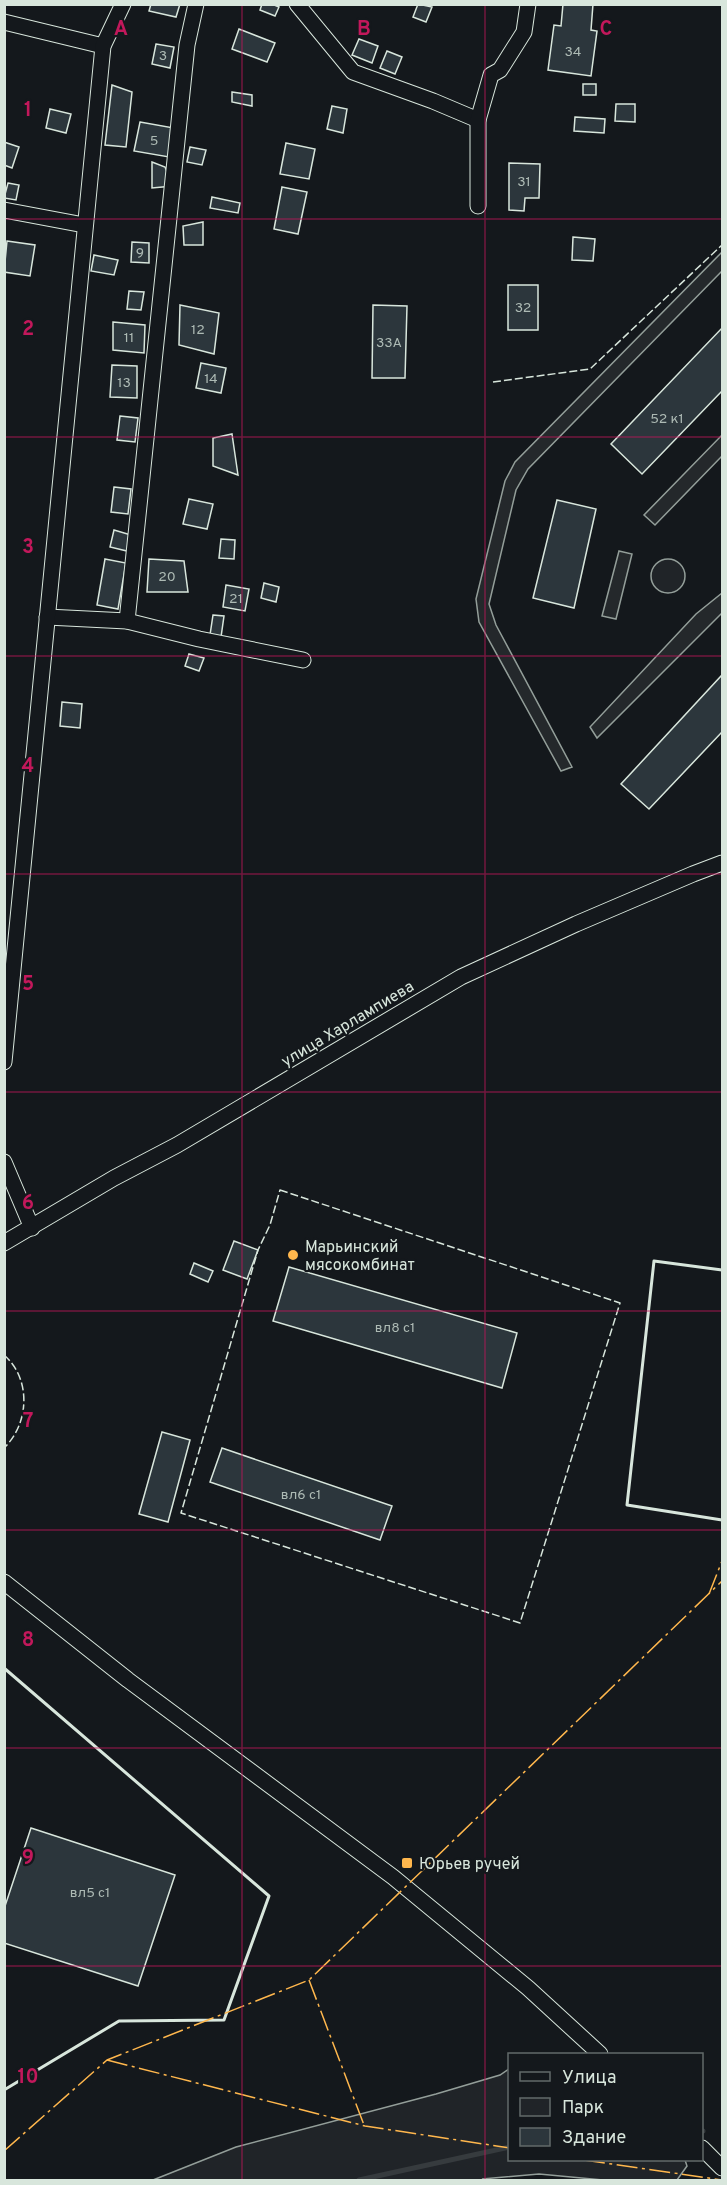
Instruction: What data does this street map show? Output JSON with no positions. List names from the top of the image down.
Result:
{
  "streets": {
    "street": ["улица Харлампиева"]
  },
  "places": {
    "other": ["Марьинский мясокомбинат"],
    "transit": ["Юрьев ручей"]
  },
  "house_numbers": [
    "34",
    "3",
    "5",
    "31",
    "9",
    "32",
    "12",
    "11",
    "33А",
    "14",
    "13",
    "52 к1",
    "20",
    "21",
    "вл8 с1",
    "вл6 с1",
    "вл5 с1"
  ],
  "legend": ["Улица", "Парк", "Здание"],
  "grid": {
    "columns": ["A", "B", "C"],
    "rows": [
      "1",
      "2",
      "3",
      "4",
      "5",
      "6",
      "7",
      "8",
      "9",
      "10"
    ]
  }
}
